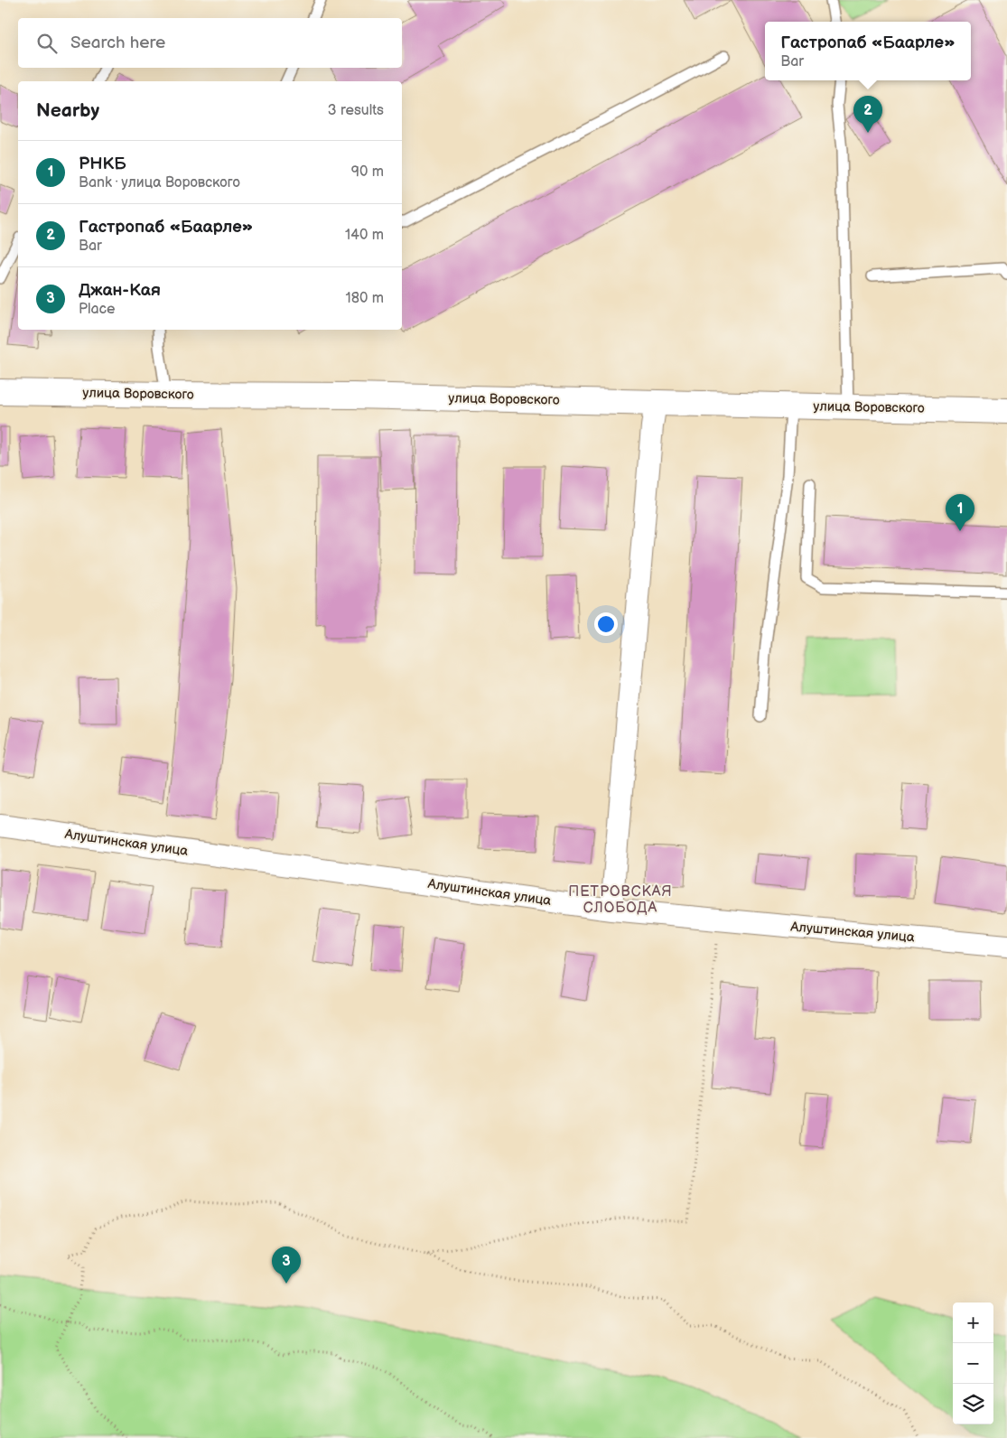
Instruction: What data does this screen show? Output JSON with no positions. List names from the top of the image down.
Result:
{
  "streets": {
    "main road": ["улица Воровского"],
    "street": ["Алуштинская улица"]
  },
  "districts": ["ПЕТРОВСКАЯ СЛОБОДА"],
  "page": {
    "search": "Search here",
    "popup": ["Гастропаб «Баарле»", "Bar"],
    "heading": ["Nearby", "3 results"],
    "pins": ["2", "1", "3"],
    "list": [
      {
        "mark": "1",
        "name": "РНКБ",
        "note": "Bank · улица Воровского",
        "value": "90 m"
      },
      {
        "mark": "2",
        "name": "Гастропаб «Баарле»",
        "note": "Bar",
        "value": "140 m"
      },
      {
        "mark": "3",
        "name": "Джан-Кая",
        "note": "Place",
        "value": "180 m"
      }
    ],
    "map_buttons": ["+", "−"]
  }
}
